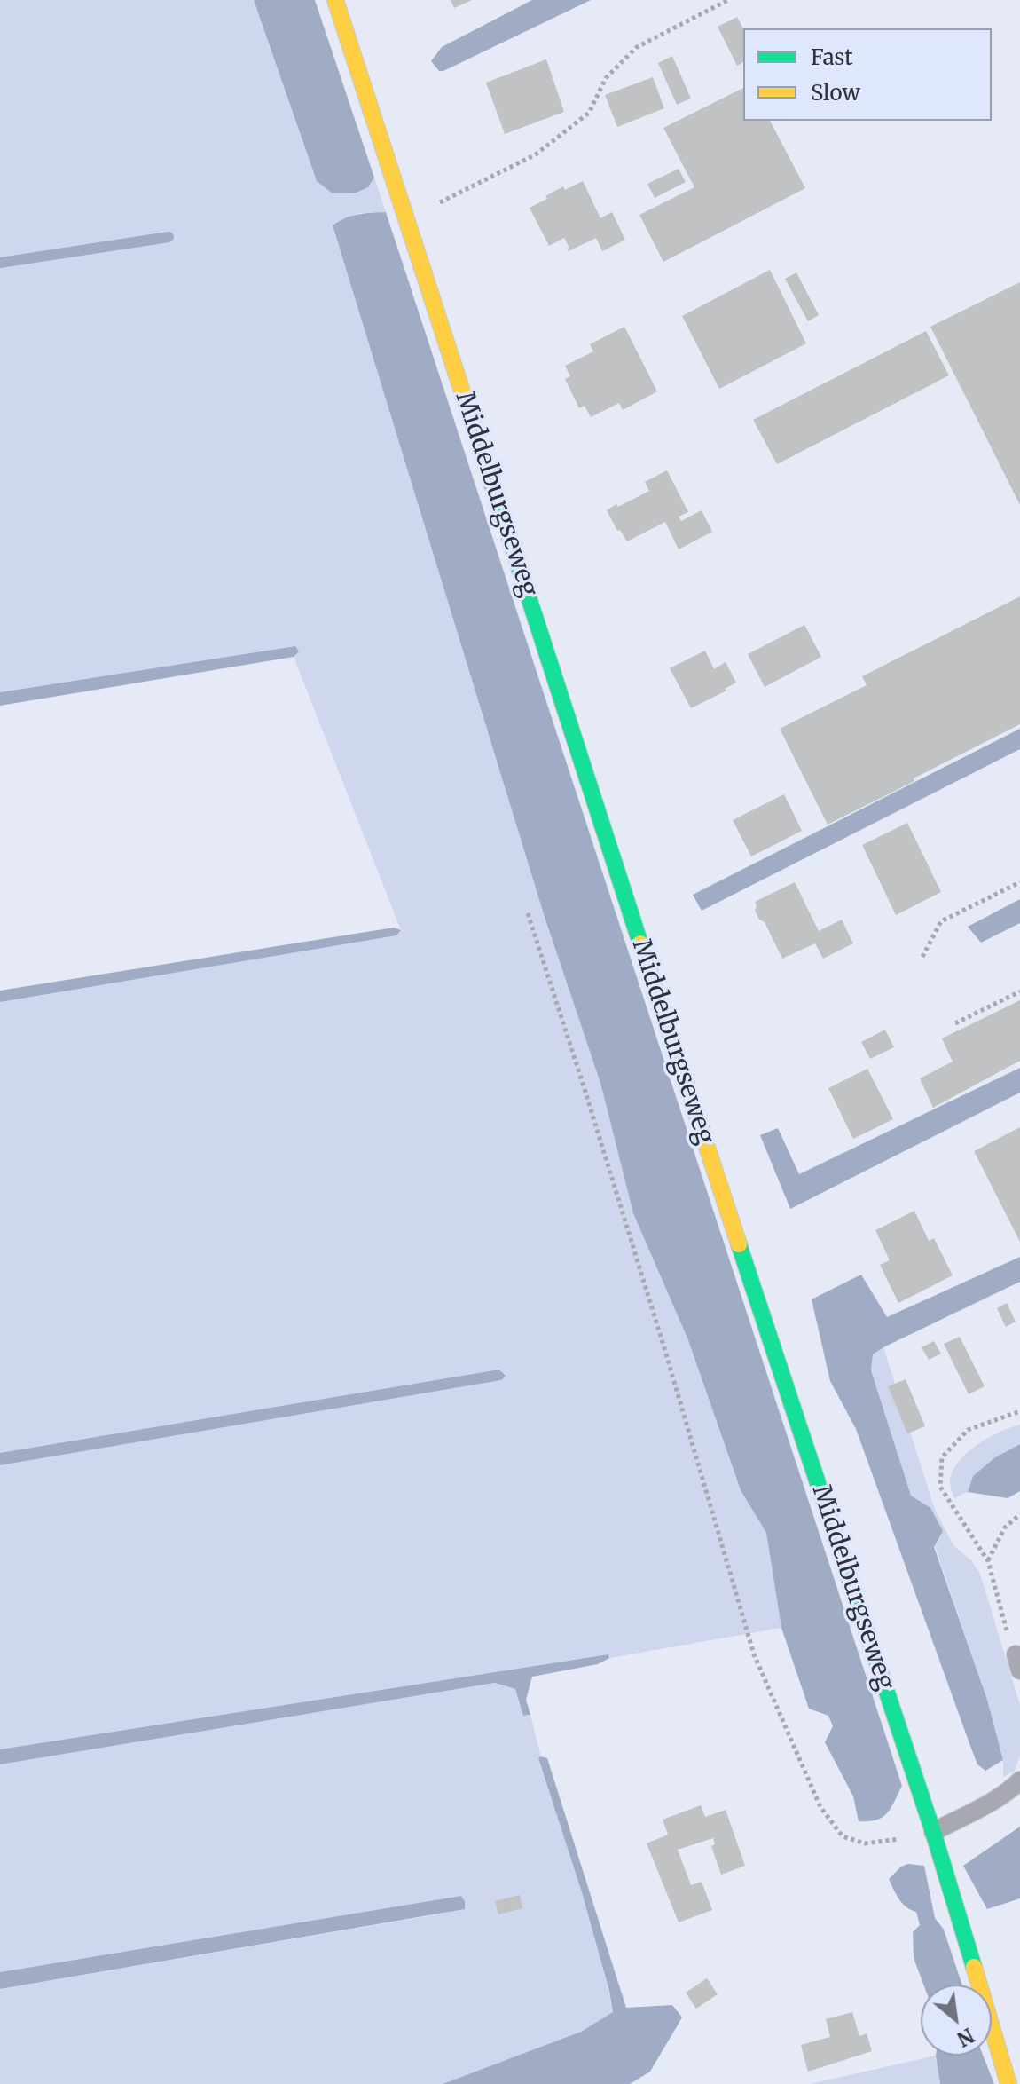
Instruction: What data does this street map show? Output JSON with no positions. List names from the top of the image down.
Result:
{
  "streets": {
    "street": ["Middelburgseweg"]
  },
  "legend": ["Fast", "Slow"],
  "north": "bottom right"
}
